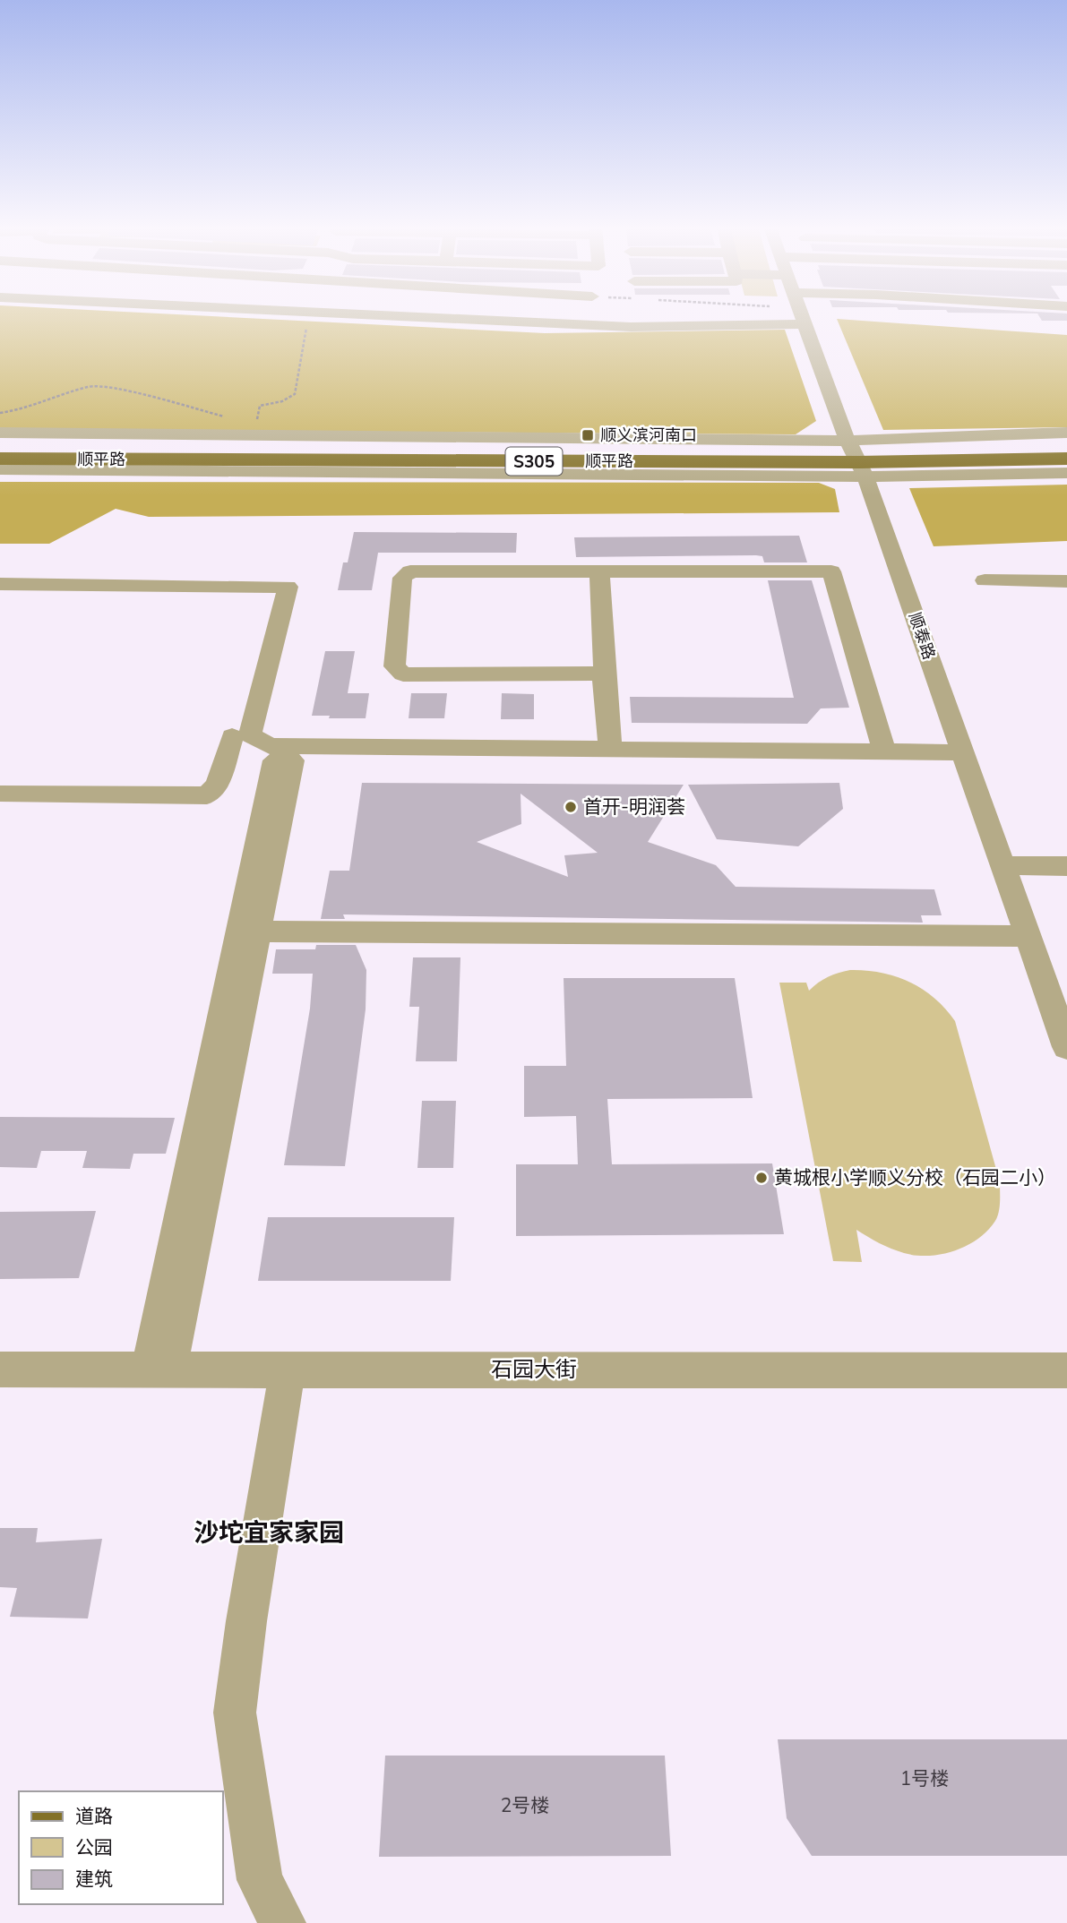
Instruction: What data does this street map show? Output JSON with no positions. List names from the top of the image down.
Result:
{
  "streets": {
    "main road": ["顺平路", "S305"],
    "street": ["顺泰路", "石园大街"]
  },
  "crossings": [
    ["顺平路", "顺泰路"]
  ],
  "districts": ["沙坨宜家家园"],
  "places": {
    "transit": ["顺义滨河南口"],
    "other": ["首开-明润荟", "黄城根小学顺义分校（石园二小）"]
  },
  "house_numbers": ["1号楼", "2号楼"],
  "legend": ["道路", "公园", "建筑"]
}
